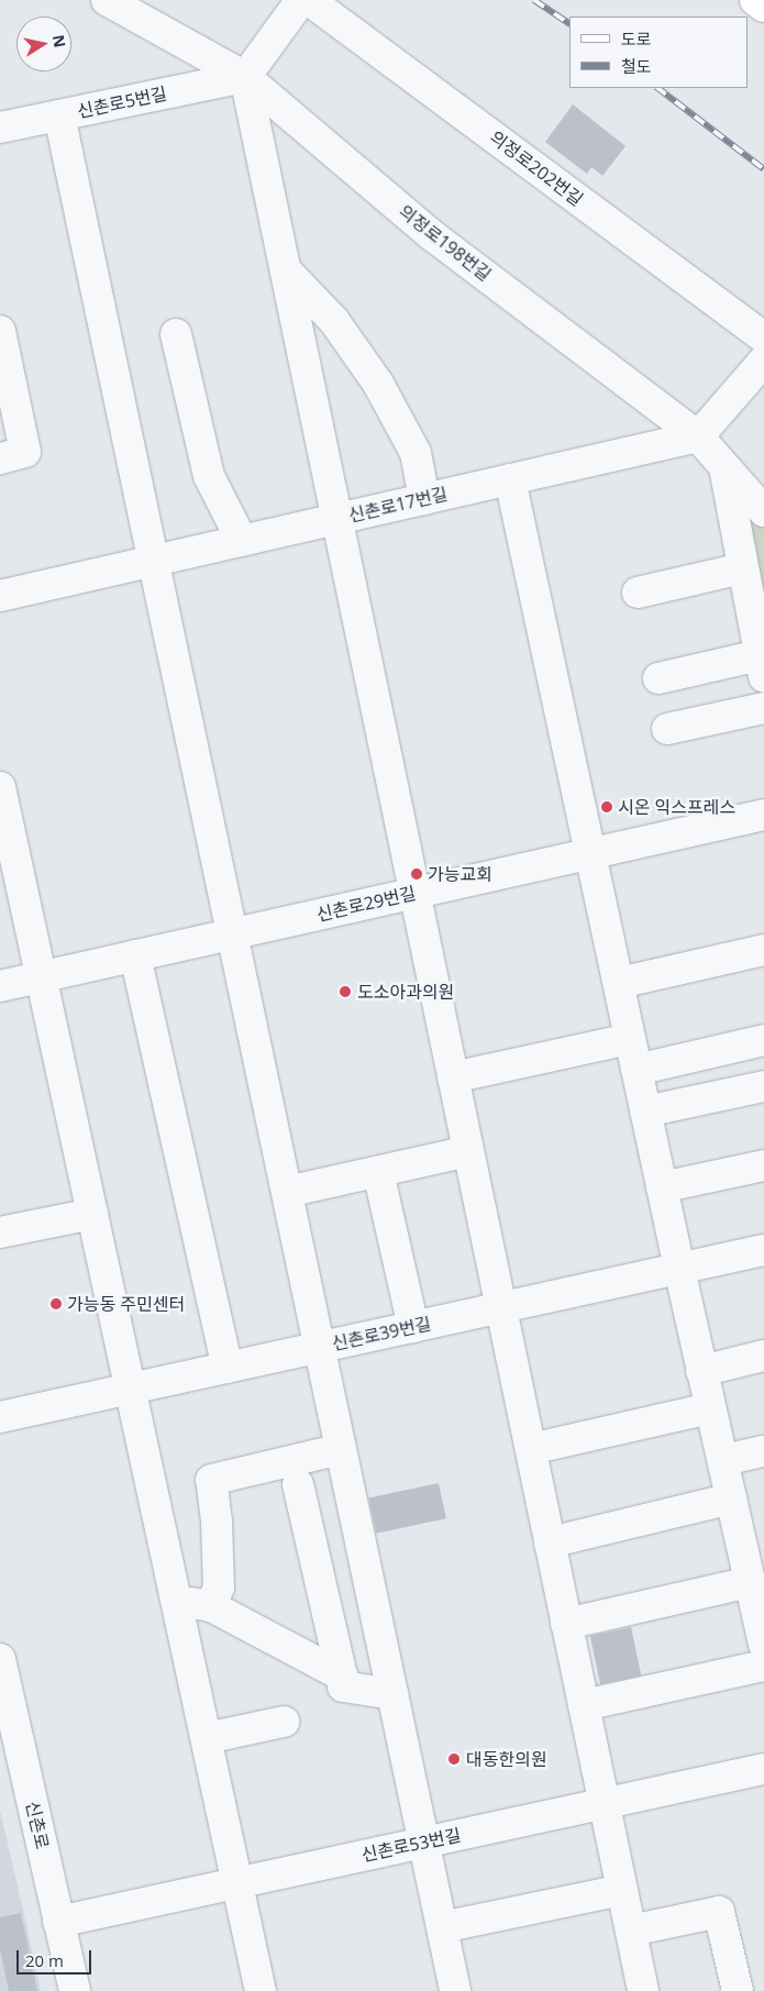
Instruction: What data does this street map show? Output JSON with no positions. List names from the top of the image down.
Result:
{
  "streets": {
    "street": [
      "신촌로5번길",
      "의정로202번길",
      "의정로198번길",
      "신촌로17번길",
      "신촌로29번길",
      "신촌로39번길",
      "신촌로",
      "신촌로53번길"
    ]
  },
  "crossings": [
    ["신촌로5번길", "의정로198번길"],
    ["의정로198번길", "신촌로17번길"],
    ["신촌로", "신촌로53번길"]
  ],
  "places": [
    "시온 익스프레스",
    "가능교회",
    "도소아과의원",
    "가능동 주민센터",
    "대동한의원"
  ],
  "legend": ["도로", "철도"],
  "scale_bar": "20 m",
  "north": "right"
}
